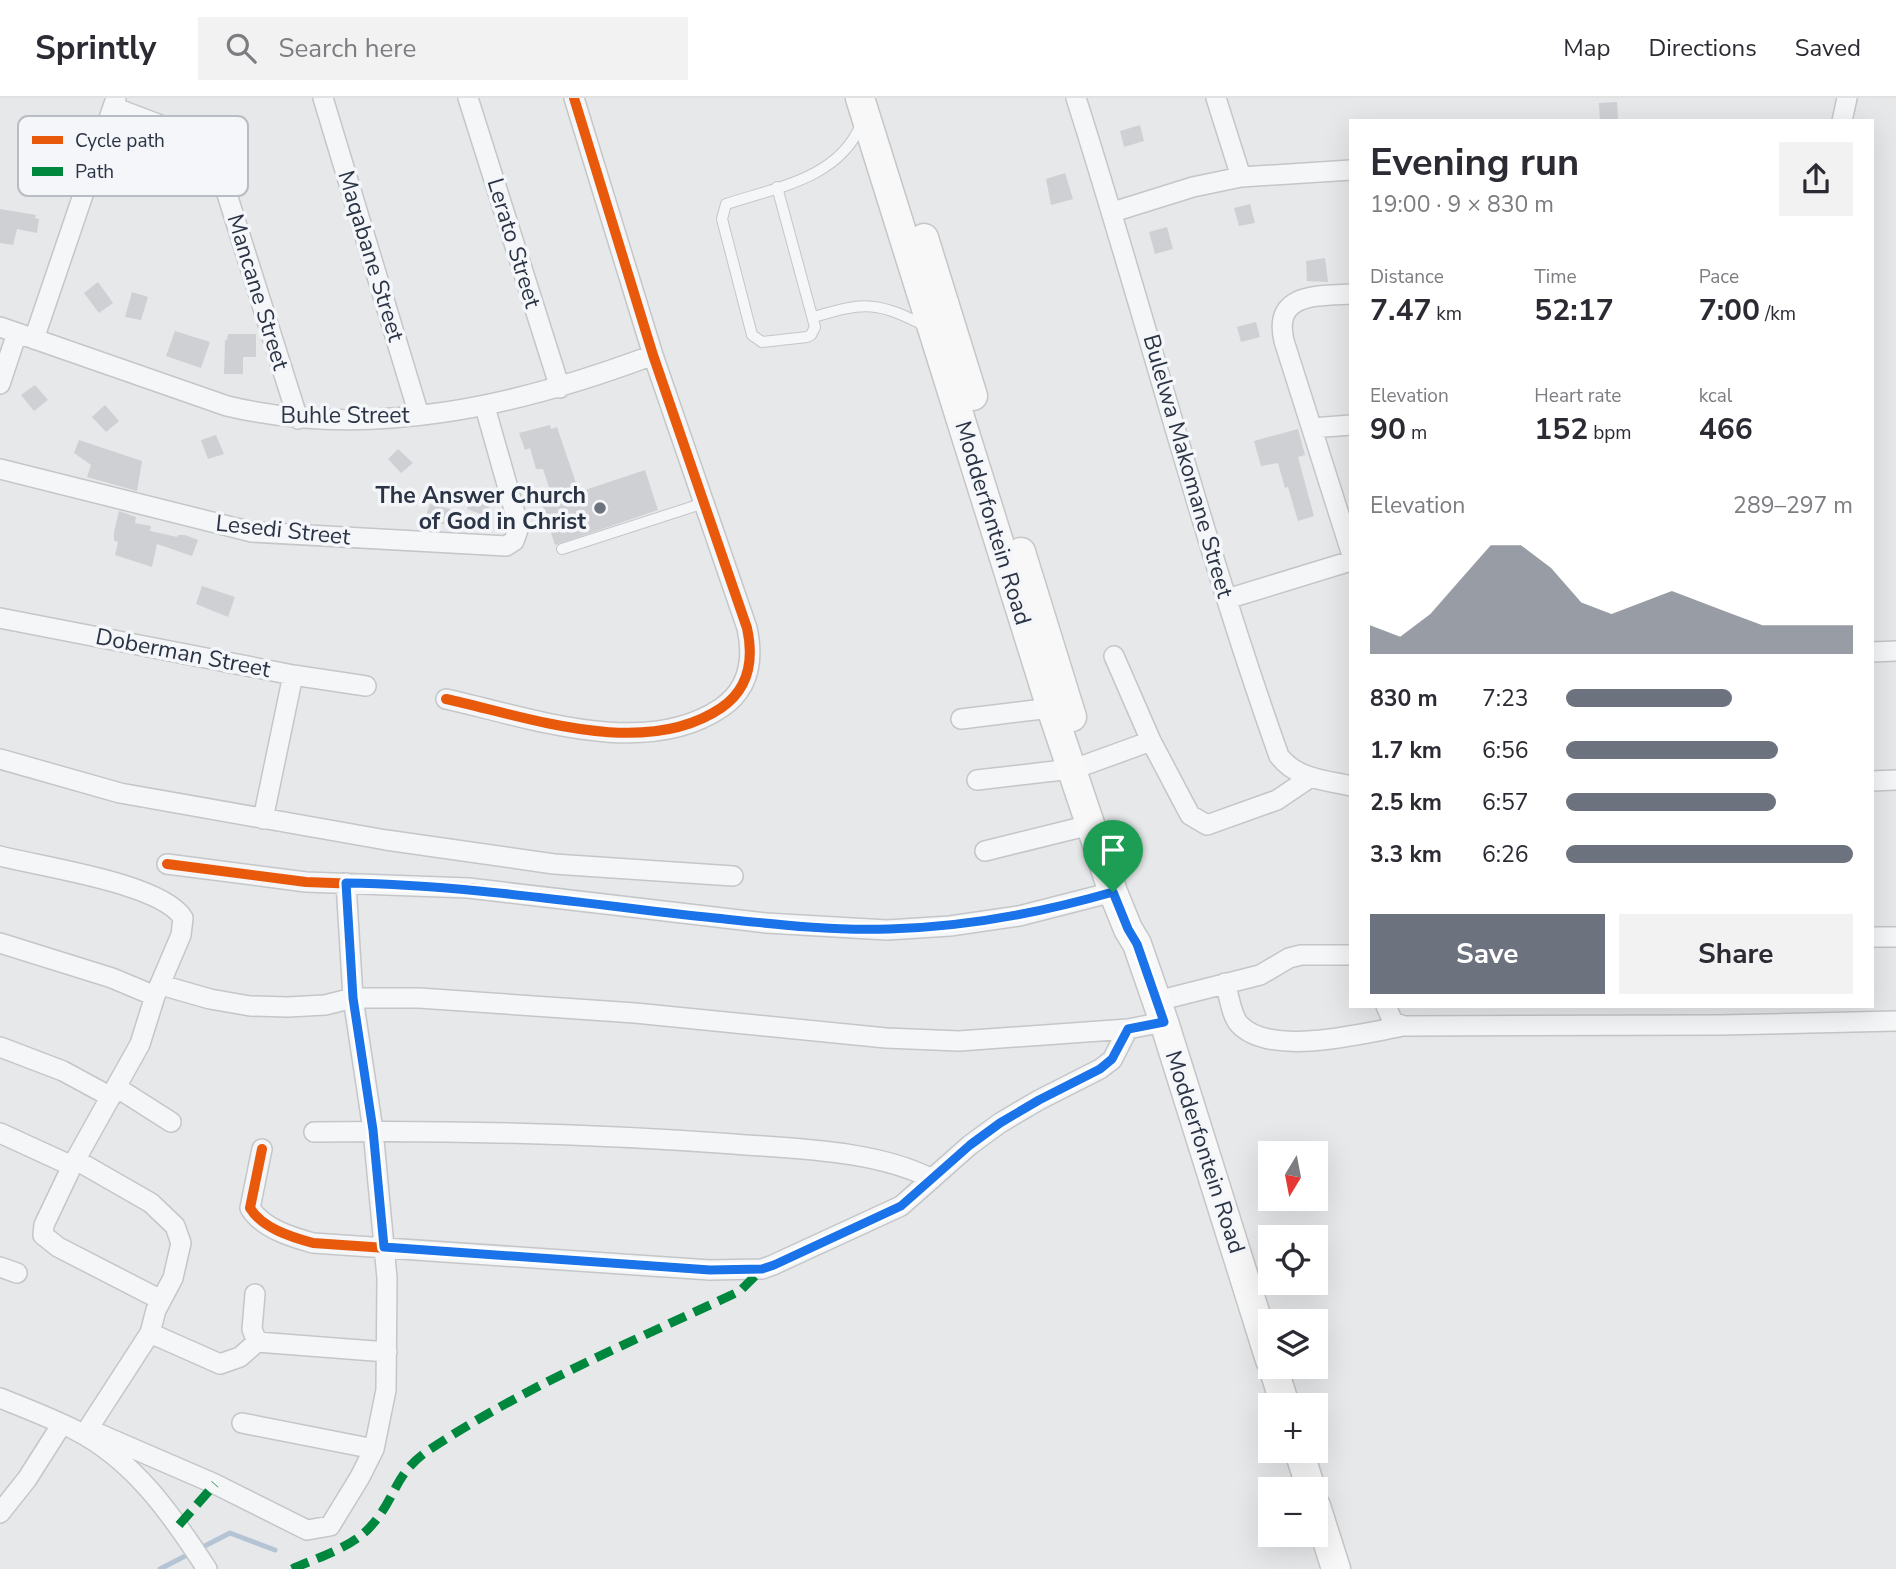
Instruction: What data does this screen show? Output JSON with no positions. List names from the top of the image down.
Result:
{
  "streets": {
    "main road": ["Modderfontein Road"],
    "street": [
      "Lerato Street",
      "Maqabane Street",
      "Mancane Street",
      "Buhle Street",
      "Bulelwa Makomane Street",
      "Lesedi Street",
      "Doberman Street"
    ]
  },
  "crossings": [
    ["Lerato Street", "Buhle Street"],
    ["Maqabane Street", "Buhle Street"],
    ["Mancane Street", "Buhle Street"],
    ["Buhle Street", "Lesedi Street"]
  ],
  "places": ["The Answer Church of God in Christ"],
  "legend": ["Cycle path", "Path"],
  "north": "bottom",
  "page": {
    "header": "Sprintly",
    "search": "Search here",
    "nav": ["Map", "Directions", "Saved"],
    "heading": ["Evening run", "19:00 · 9 × 830 m"],
    "stats": [
      ["Distance", "7.47 km"],
      ["Time", "52:17"],
      ["Pace", "7:00 /km"],
      ["Elevation", "90 m"],
      ["Heart rate", "152 bpm"],
      ["kcal", "466"]
    ],
    "chart": ["Elevation", "289–297 m"],
    "list": [
      {
        "name": "830 m",
        "note": "7:23"
      },
      {
        "name": "1.7 km",
        "note": "6:56"
      },
      {
        "name": "2.5 km",
        "note": "6:57"
      },
      {
        "name": "3.3 km",
        "note": "6:26"
      }
    ],
    "buttons": ["Save", "Share"],
    "map_buttons": ["+", "−"]
  }
}
